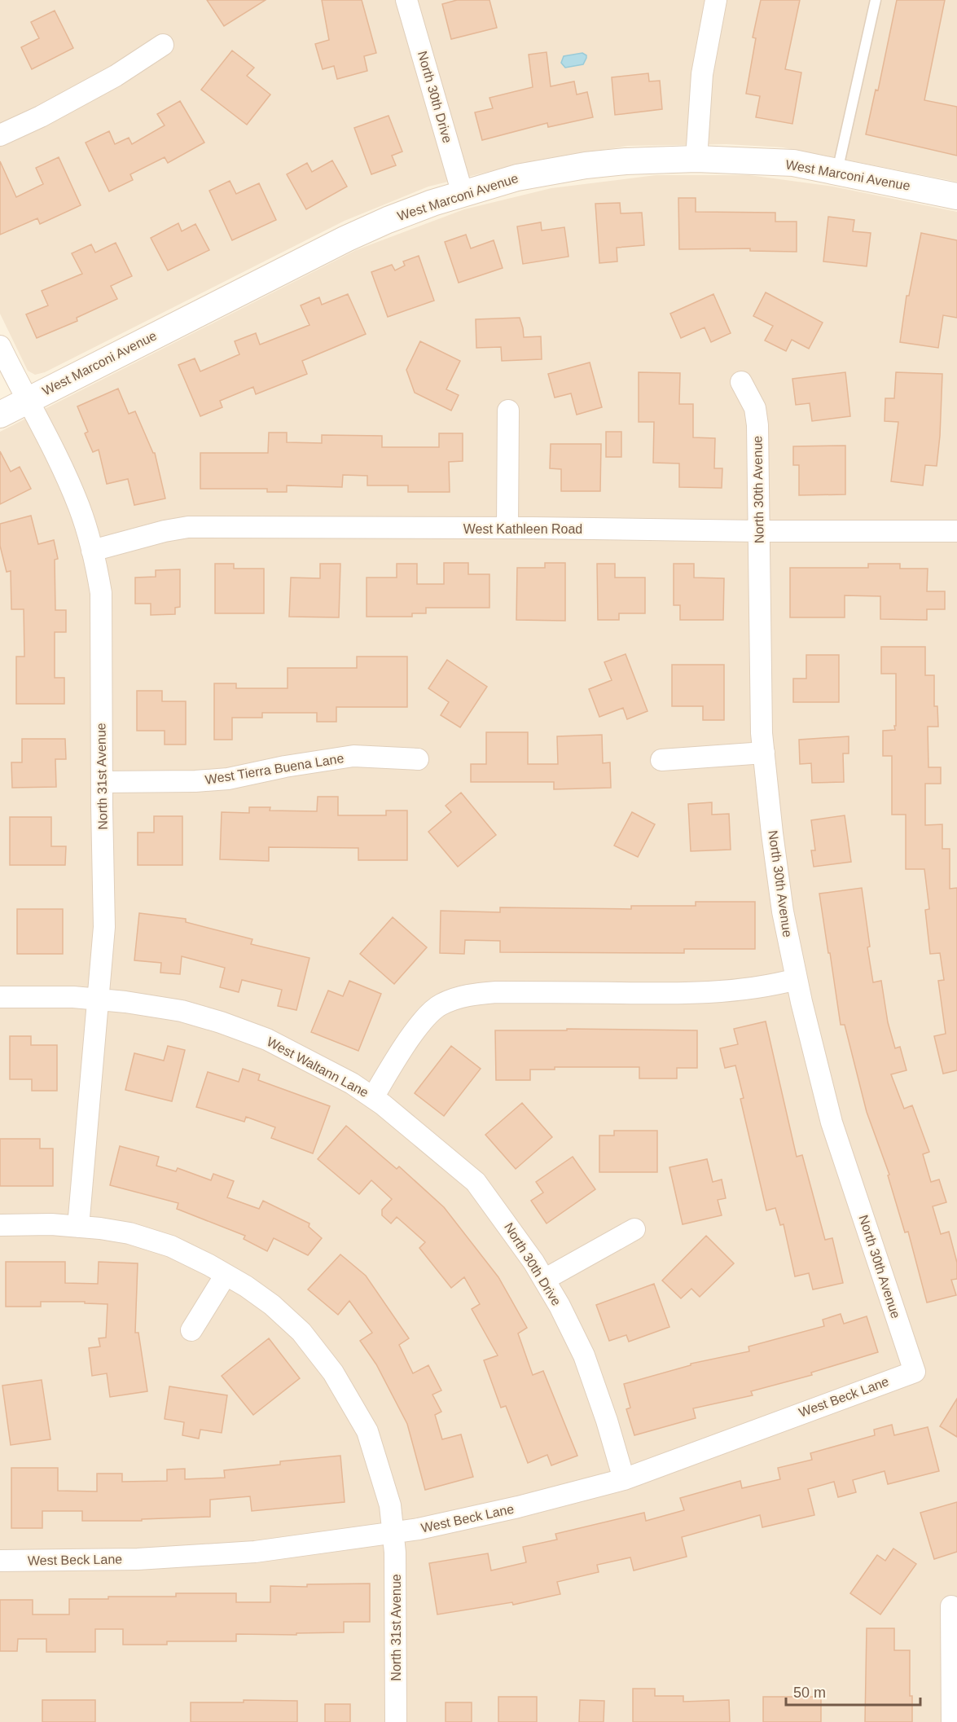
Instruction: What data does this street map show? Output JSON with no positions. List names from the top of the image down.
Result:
{
  "streets": {
    "street": [
      "North 30th Drive",
      "West Marconi Avenue",
      "North 30th Avenue",
      "West Kathleen Road",
      "West Tierra Buena Lane",
      "North 31st Avenue",
      "West Waltann Lane",
      "West Beck Lane"
    ]
  },
  "crossings": [
    ["North 30th Drive", "West Marconi Avenue"],
    ["North 30th Drive", "West Waltann Lane"],
    ["North 30th Drive", "West Beck Lane"],
    ["West Marconi Avenue", "North 31st Avenue"],
    ["North 30th Avenue", "West Kathleen Road"],
    ["North 30th Avenue", "West Waltann Lane"],
    ["North 30th Avenue", "West Beck Lane"],
    ["West Kathleen Road", "North 31st Avenue"],
    ["West Tierra Buena Lane", "North 31st Avenue"],
    ["North 31st Avenue", "West Waltann Lane"],
    ["North 31st Avenue", "West Beck Lane"]
  ],
  "scale_bar": "50 m"
}
